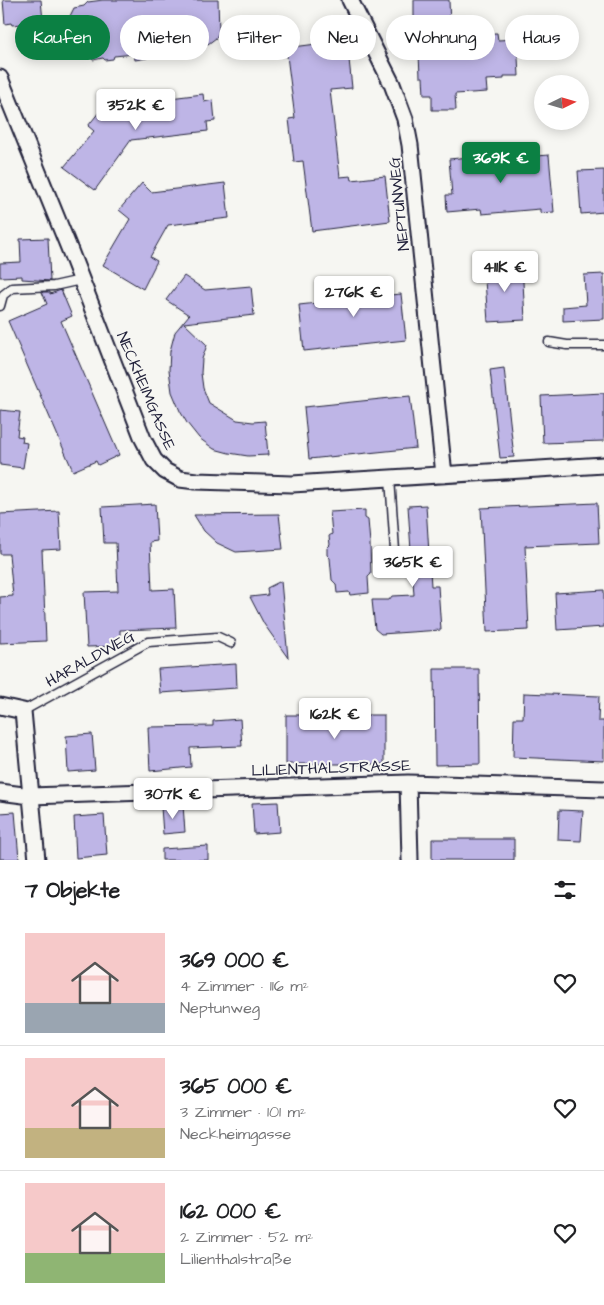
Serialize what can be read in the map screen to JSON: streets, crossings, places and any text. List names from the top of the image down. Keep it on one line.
{"streets":{"street":["NEPTUNWEG","NECKHEIMGASSE","LILIENTHALSTRASSE"],"lane":["HARALDWEG"]},"crossings":[["NEPTUNWEG","NECKHEIMGASSE"]],"north":"right","page":{"chip":["Kaufen","Mieten","Filter","Neu","Wohnung","Haus"],"price":["352K €","369K €","411K €","276K €","365K €","162K €","307K €"],"heading":"7 Objekte","list":[{"name":"369 000 €","note":"4 Zimmer · 116 m² · Neptunweg"},{"name":"365 000 €","note":"3 Zimmer · 101 m² · Neckheimgasse"},{"name":"162 000 €","note":"2 Zimmer · 52 m² · Lilienthalstraße"}]}}
